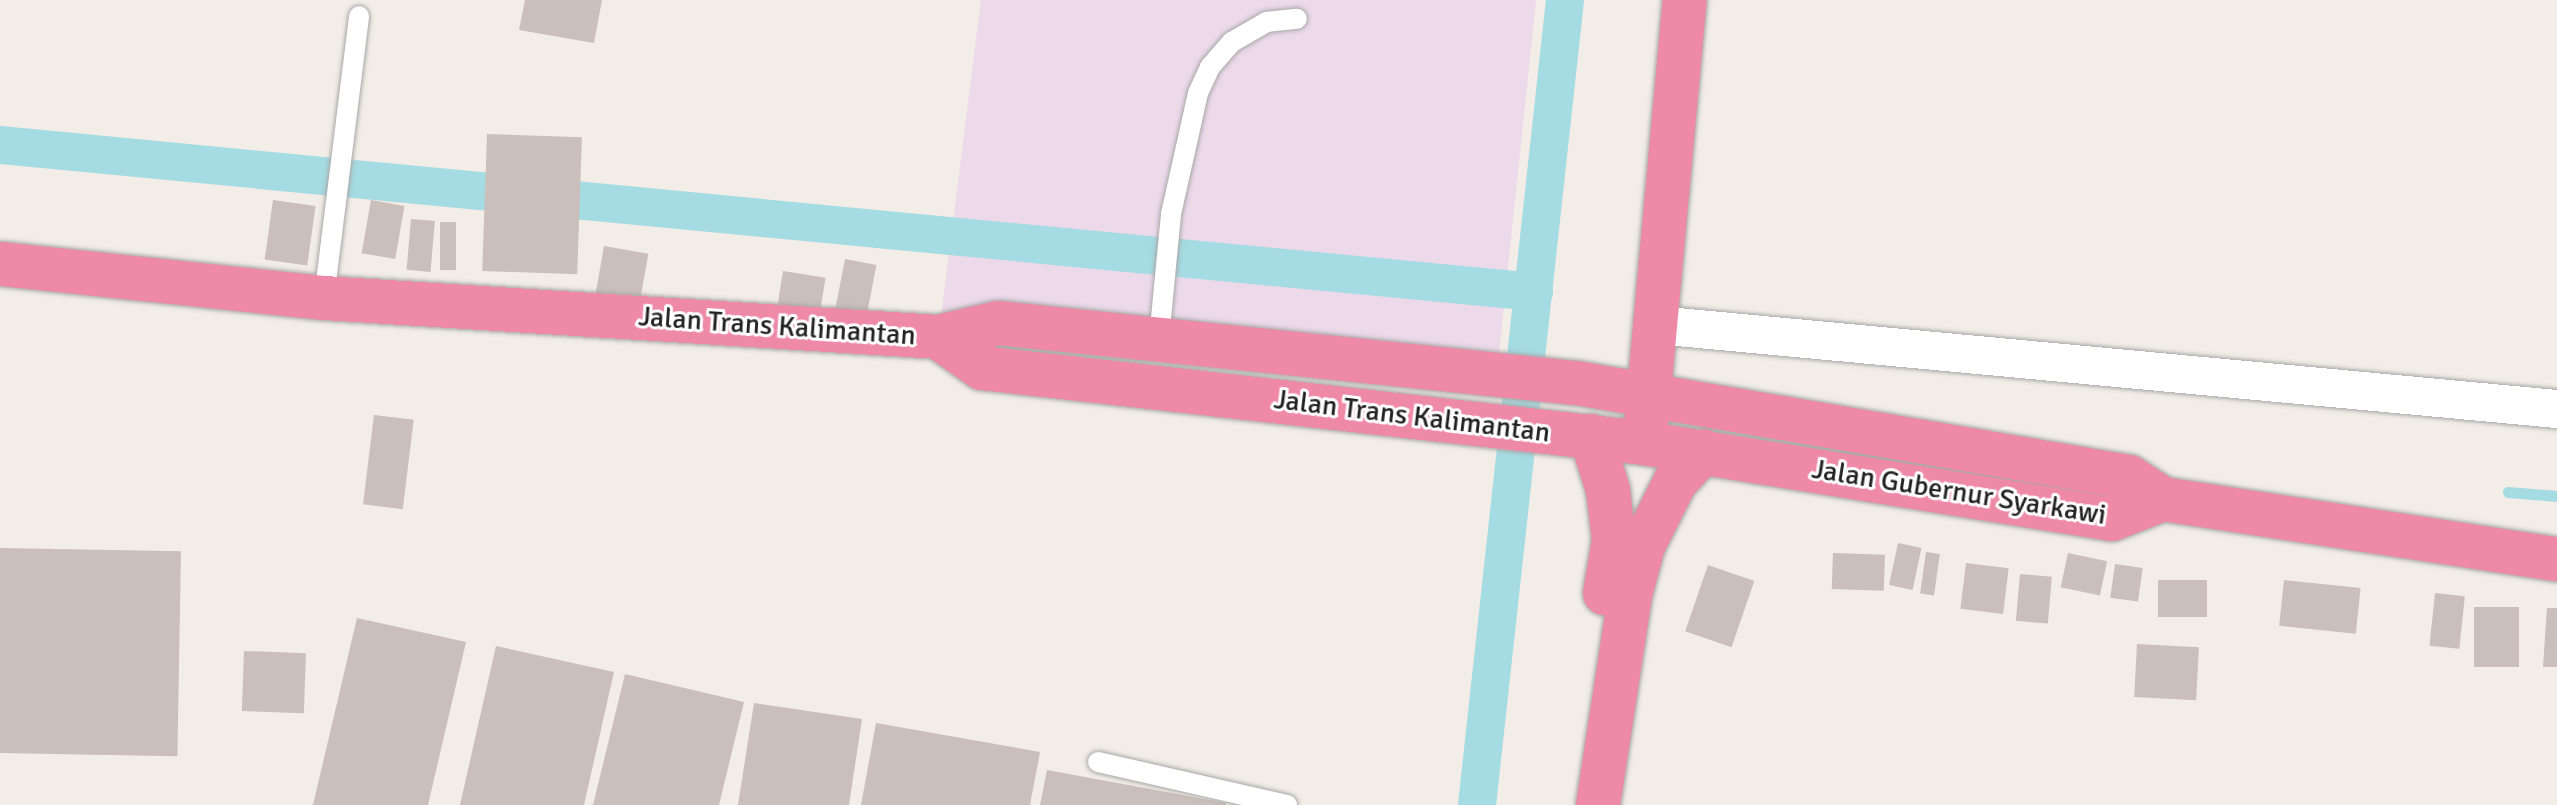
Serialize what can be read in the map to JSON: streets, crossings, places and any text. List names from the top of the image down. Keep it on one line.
{"streets":{"highway":["Jalan Trans Kalimantan","Jalan Gubernur Syarkawi"]},"crossings":[["Jalan Trans Kalimantan","Jalan Gubernur Syarkawi"]]}
